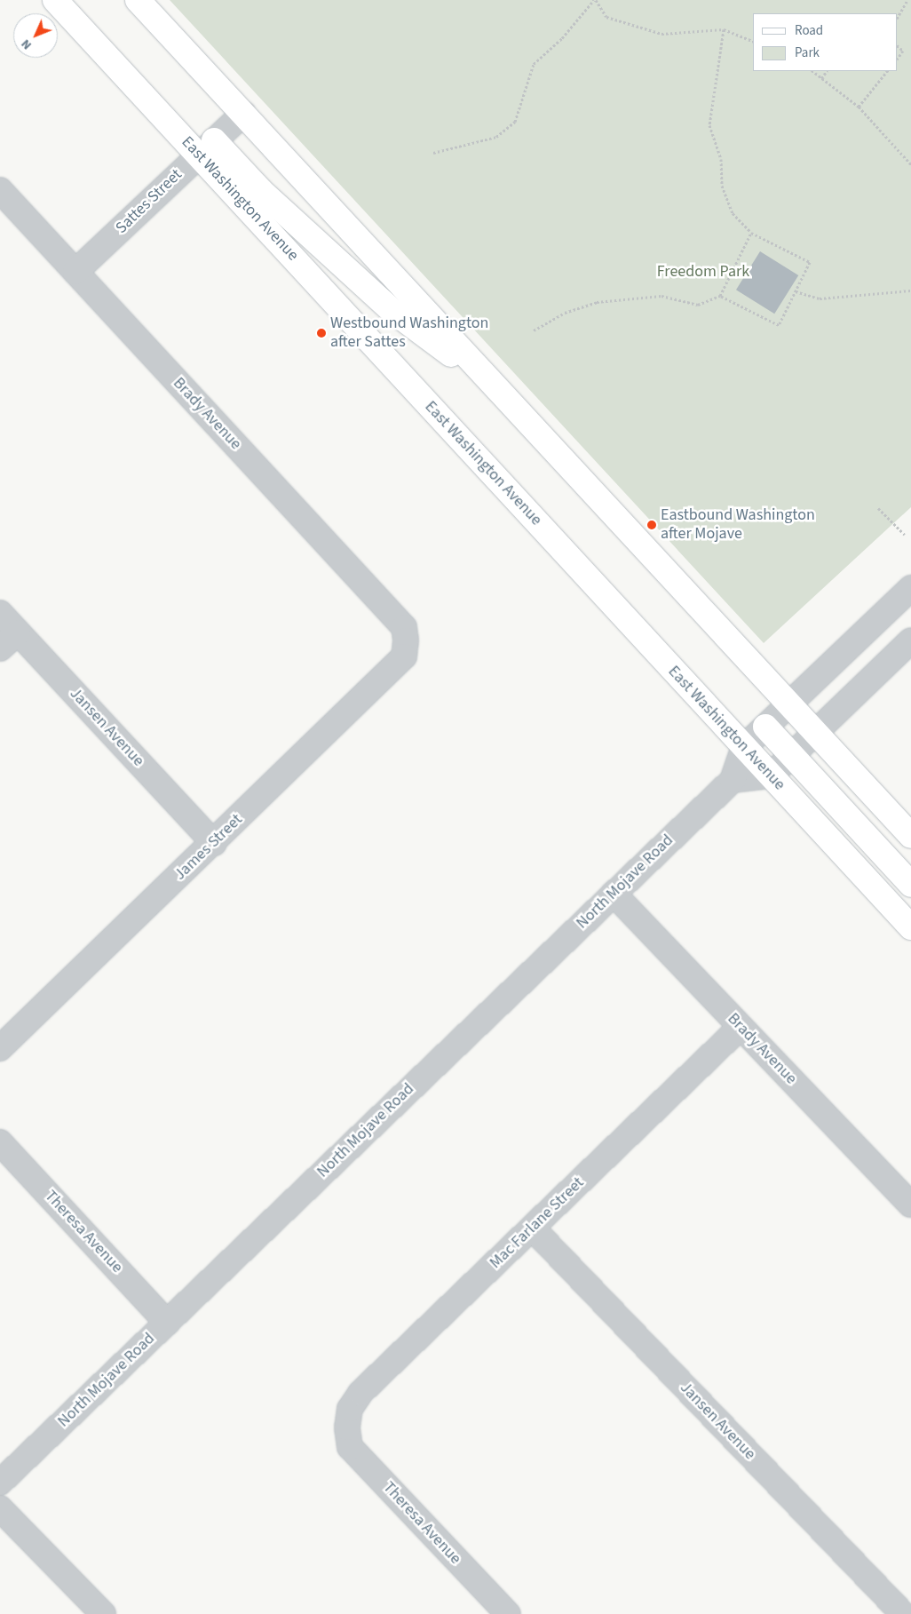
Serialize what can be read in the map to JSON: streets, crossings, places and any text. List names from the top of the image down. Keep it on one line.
{"streets":{"main road":["East Washington Avenue"],"street":["Sattes Street","Brady Avenue","Jansen Avenue","James Street","North Mojave Road","Mac Farlane Street","Theresa Avenue"]},"crossings":[["East Washington Avenue","Sattes Street"],["East Washington Avenue","North Mojave Road"],["Sattes Street","Brady Avenue"],["Brady Avenue","James Street"],["Brady Avenue","North Mojave Road"],["Brady Avenue","Mac Farlane Street"],["Jansen Avenue","James Street"],["Jansen Avenue","Mac Farlane Street"],["North Mojave Road","Theresa Avenue"],["Mac Farlane Street","Theresa Avenue"]],"parks":["Freedom Park"],"places":["Westbound Washington after Sattes","Eastbound Washington after Mojave"],"legend":["Road","Park"],"north":"bottom left"}
